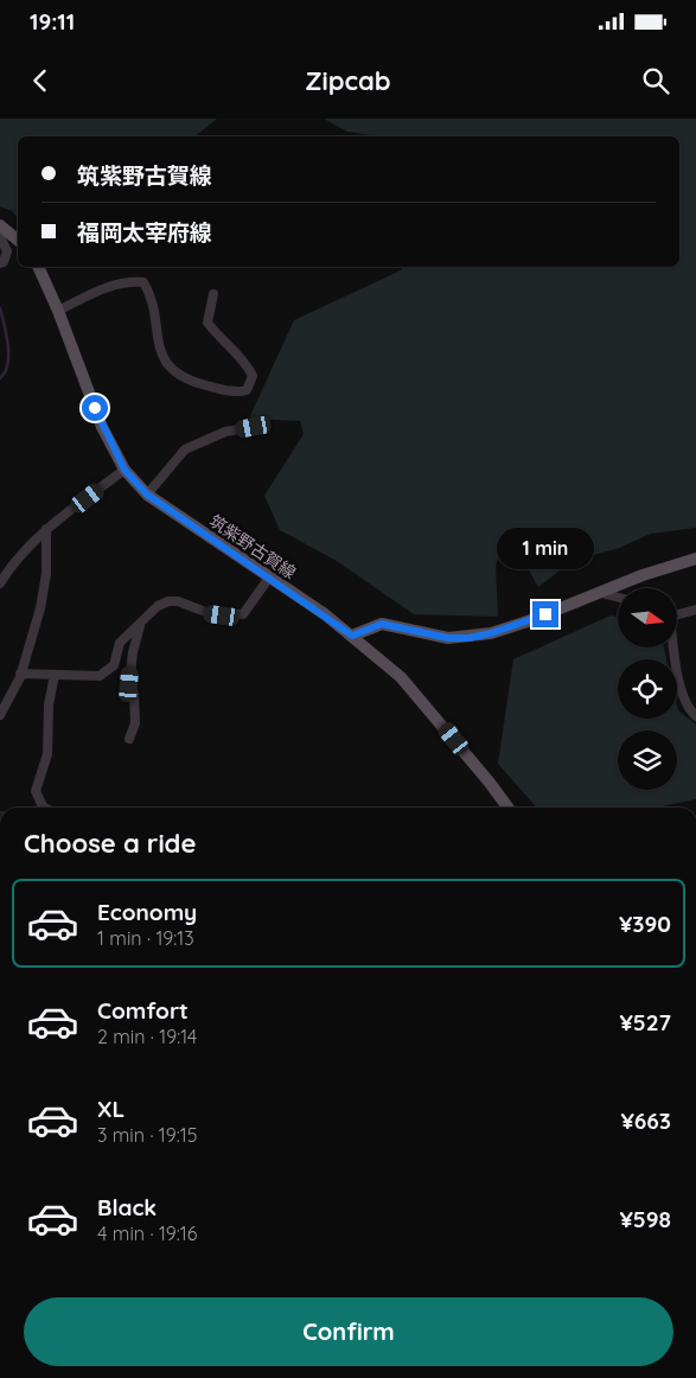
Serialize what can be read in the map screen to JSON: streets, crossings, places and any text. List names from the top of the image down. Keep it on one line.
{"streets":{"main road":["筑紫野古賀線"]},"north":"right","page":{"status":"19:11","header":"Zipcab","banner":["筑紫野古賀線","福岡太宰府線"],"bubble":"1 min","heading":"Choose a ride","list":[{"name":"Economy","note":"1 min · 19:13","value":"¥390"},{"name":"Comfort","note":"2 min · 19:14","value":"¥527"},{"name":"XL","note":"3 min · 19:15","value":"¥663"},{"name":"Black","note":"4 min · 19:16","value":"¥598"}],"buttons":"Confirm"}}
